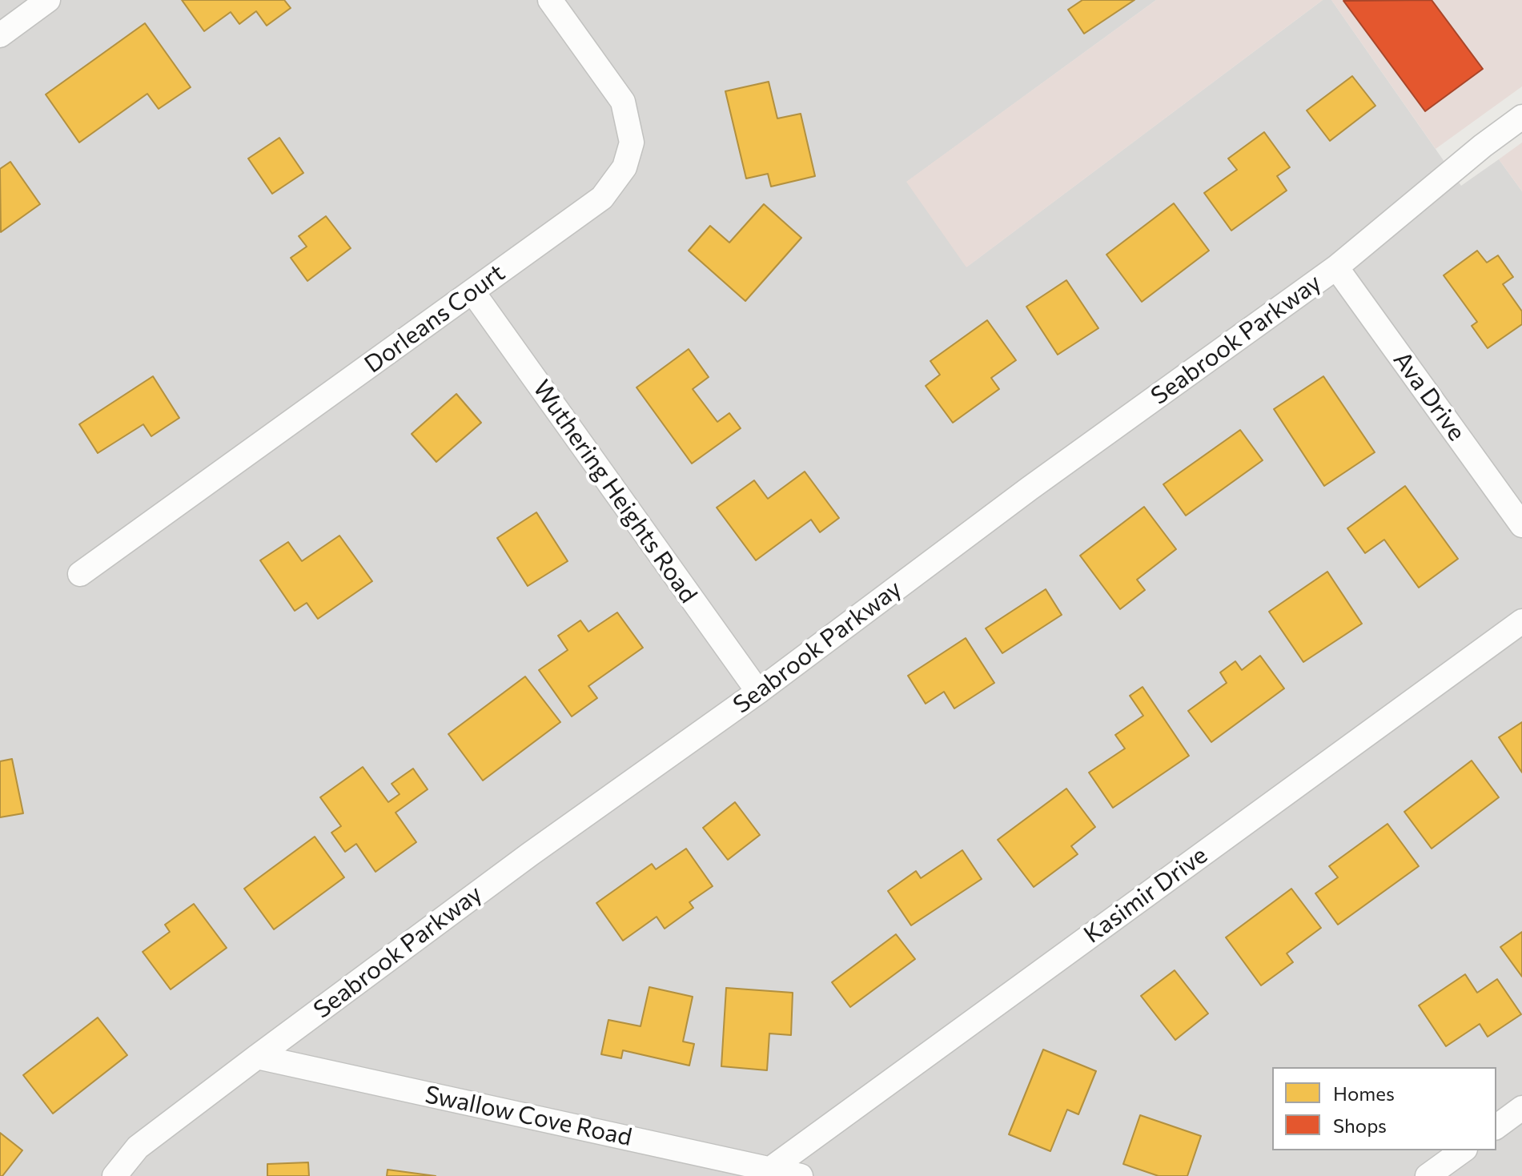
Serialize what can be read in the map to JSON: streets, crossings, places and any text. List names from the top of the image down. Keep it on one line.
{"streets":{"street":["Dorleans Court","Seabrook Parkway","Ava Drive","Wuthering Heights Road","Kasimir Drive","Swallow Cove Road"]},"crossings":[["Dorleans Court","Wuthering Heights Road"],["Seabrook Parkway","Ava Drive"],["Seabrook Parkway","Wuthering Heights Road"],["Seabrook Parkway","Swallow Cove Road"],["Kasimir Drive","Swallow Cove Road"]],"legend":["Homes","Shops"]}
